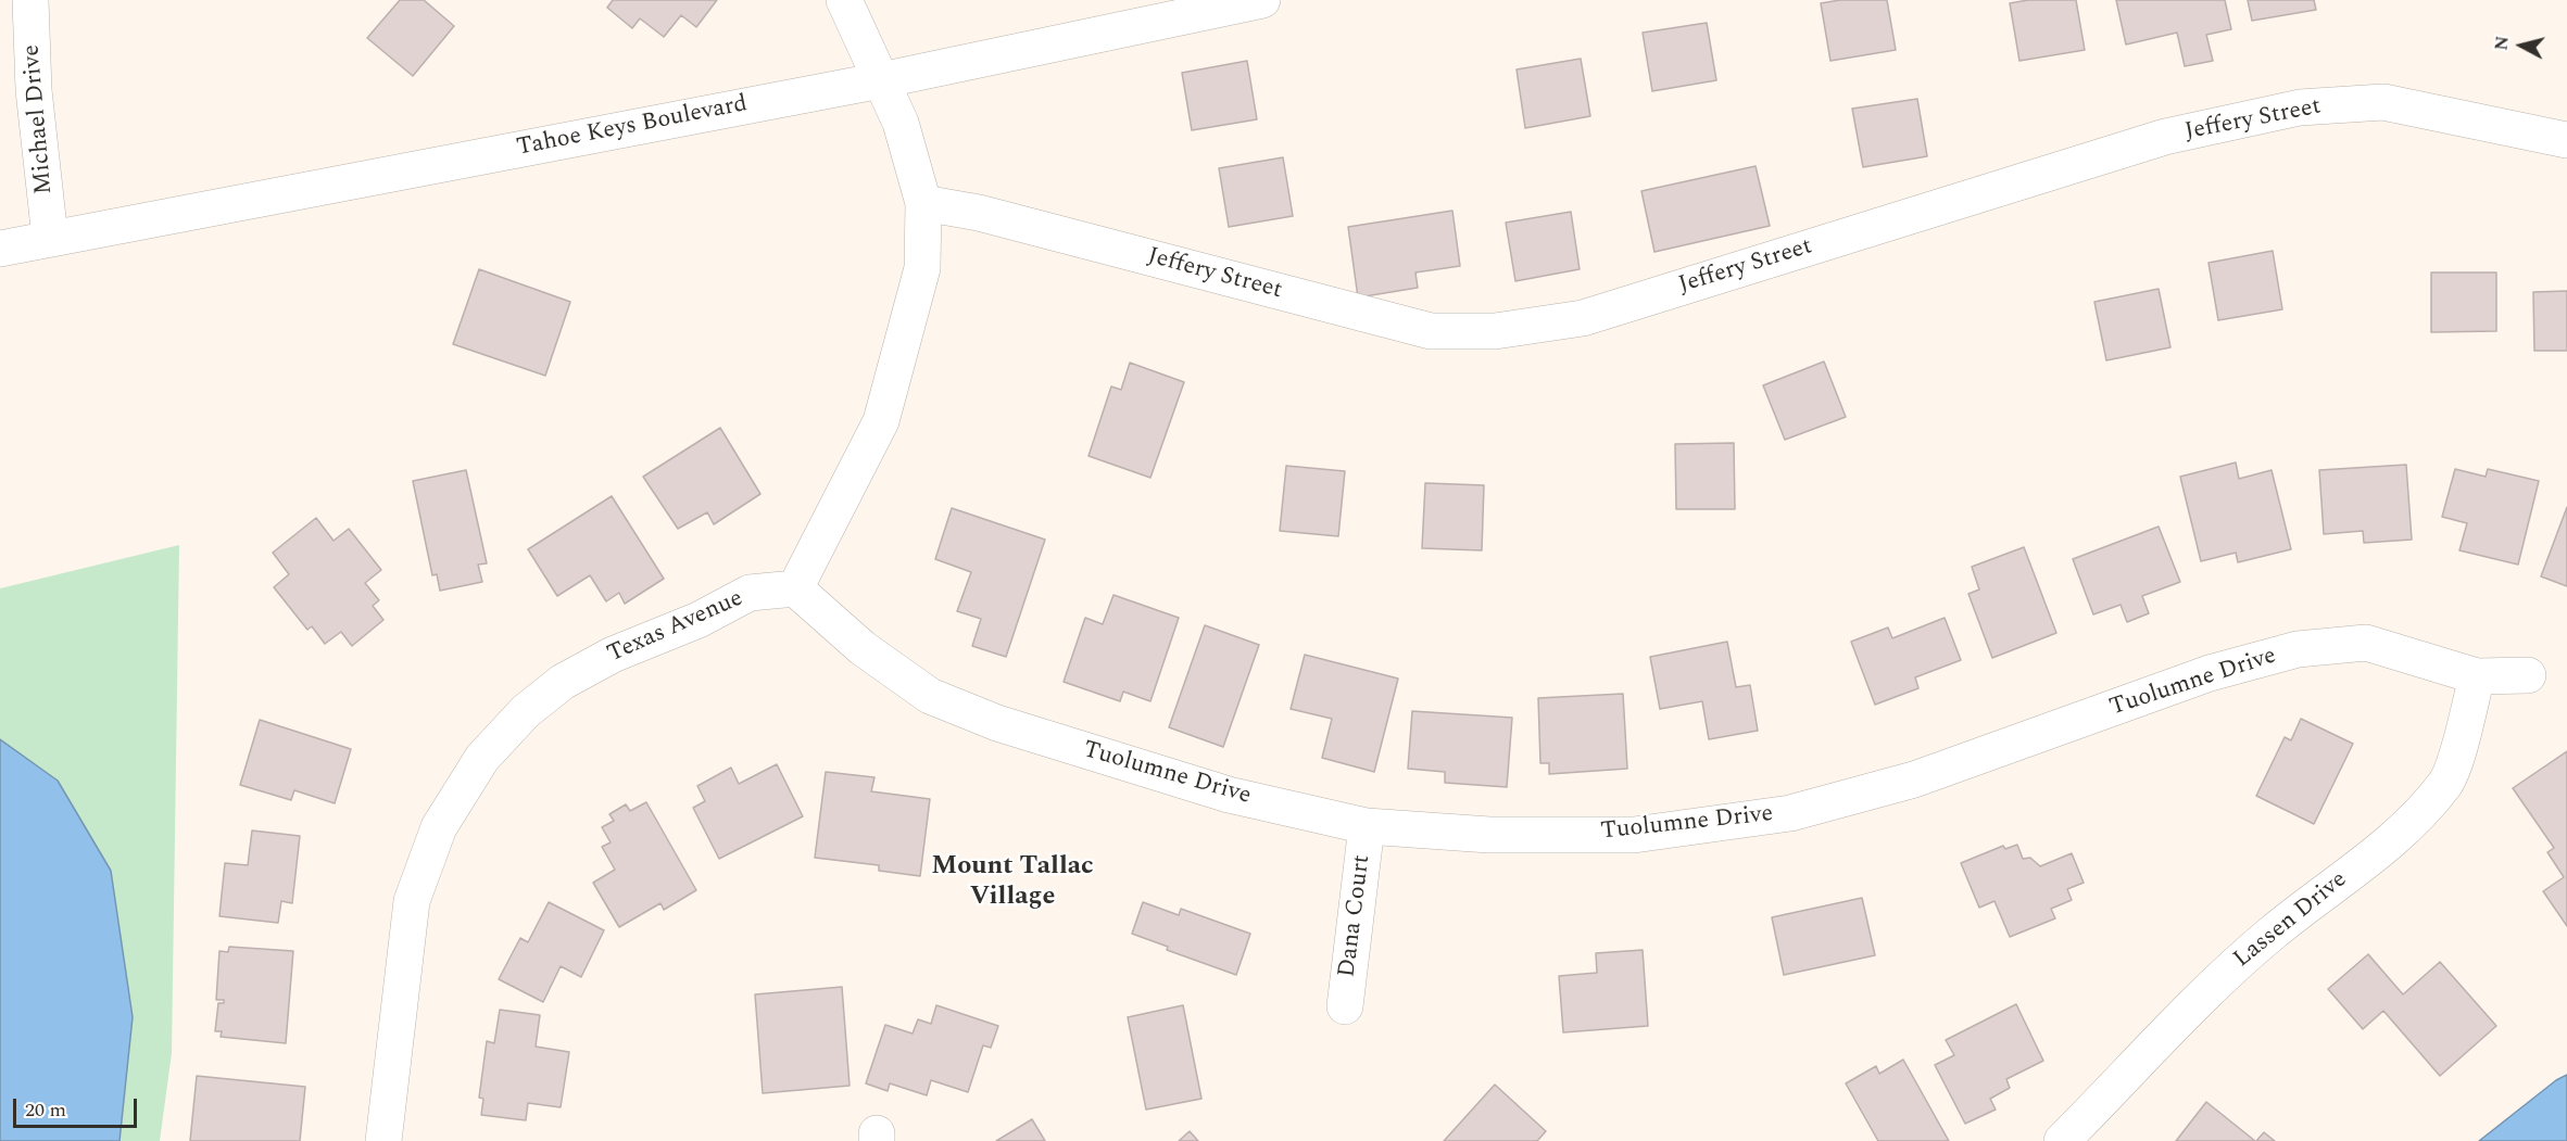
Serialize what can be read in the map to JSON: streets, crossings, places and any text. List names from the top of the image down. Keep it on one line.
{"streets":{"street":["Michael Drive","Jeffery Street","Tahoe Keys Boulevard","Texas Avenue","Tuolumne Drive","Dana Court","Lassen Drive"]},"crossings":[["Michael Drive","Tahoe Keys Boulevard"],["Texas Avenue","Tuolumne Drive"],["Tuolumne Drive","Dana Court"],["Tuolumne Drive","Lassen Drive"]],"districts":["Mount Tallac Village"],"scale_bar":"20 m","north":"left"}
